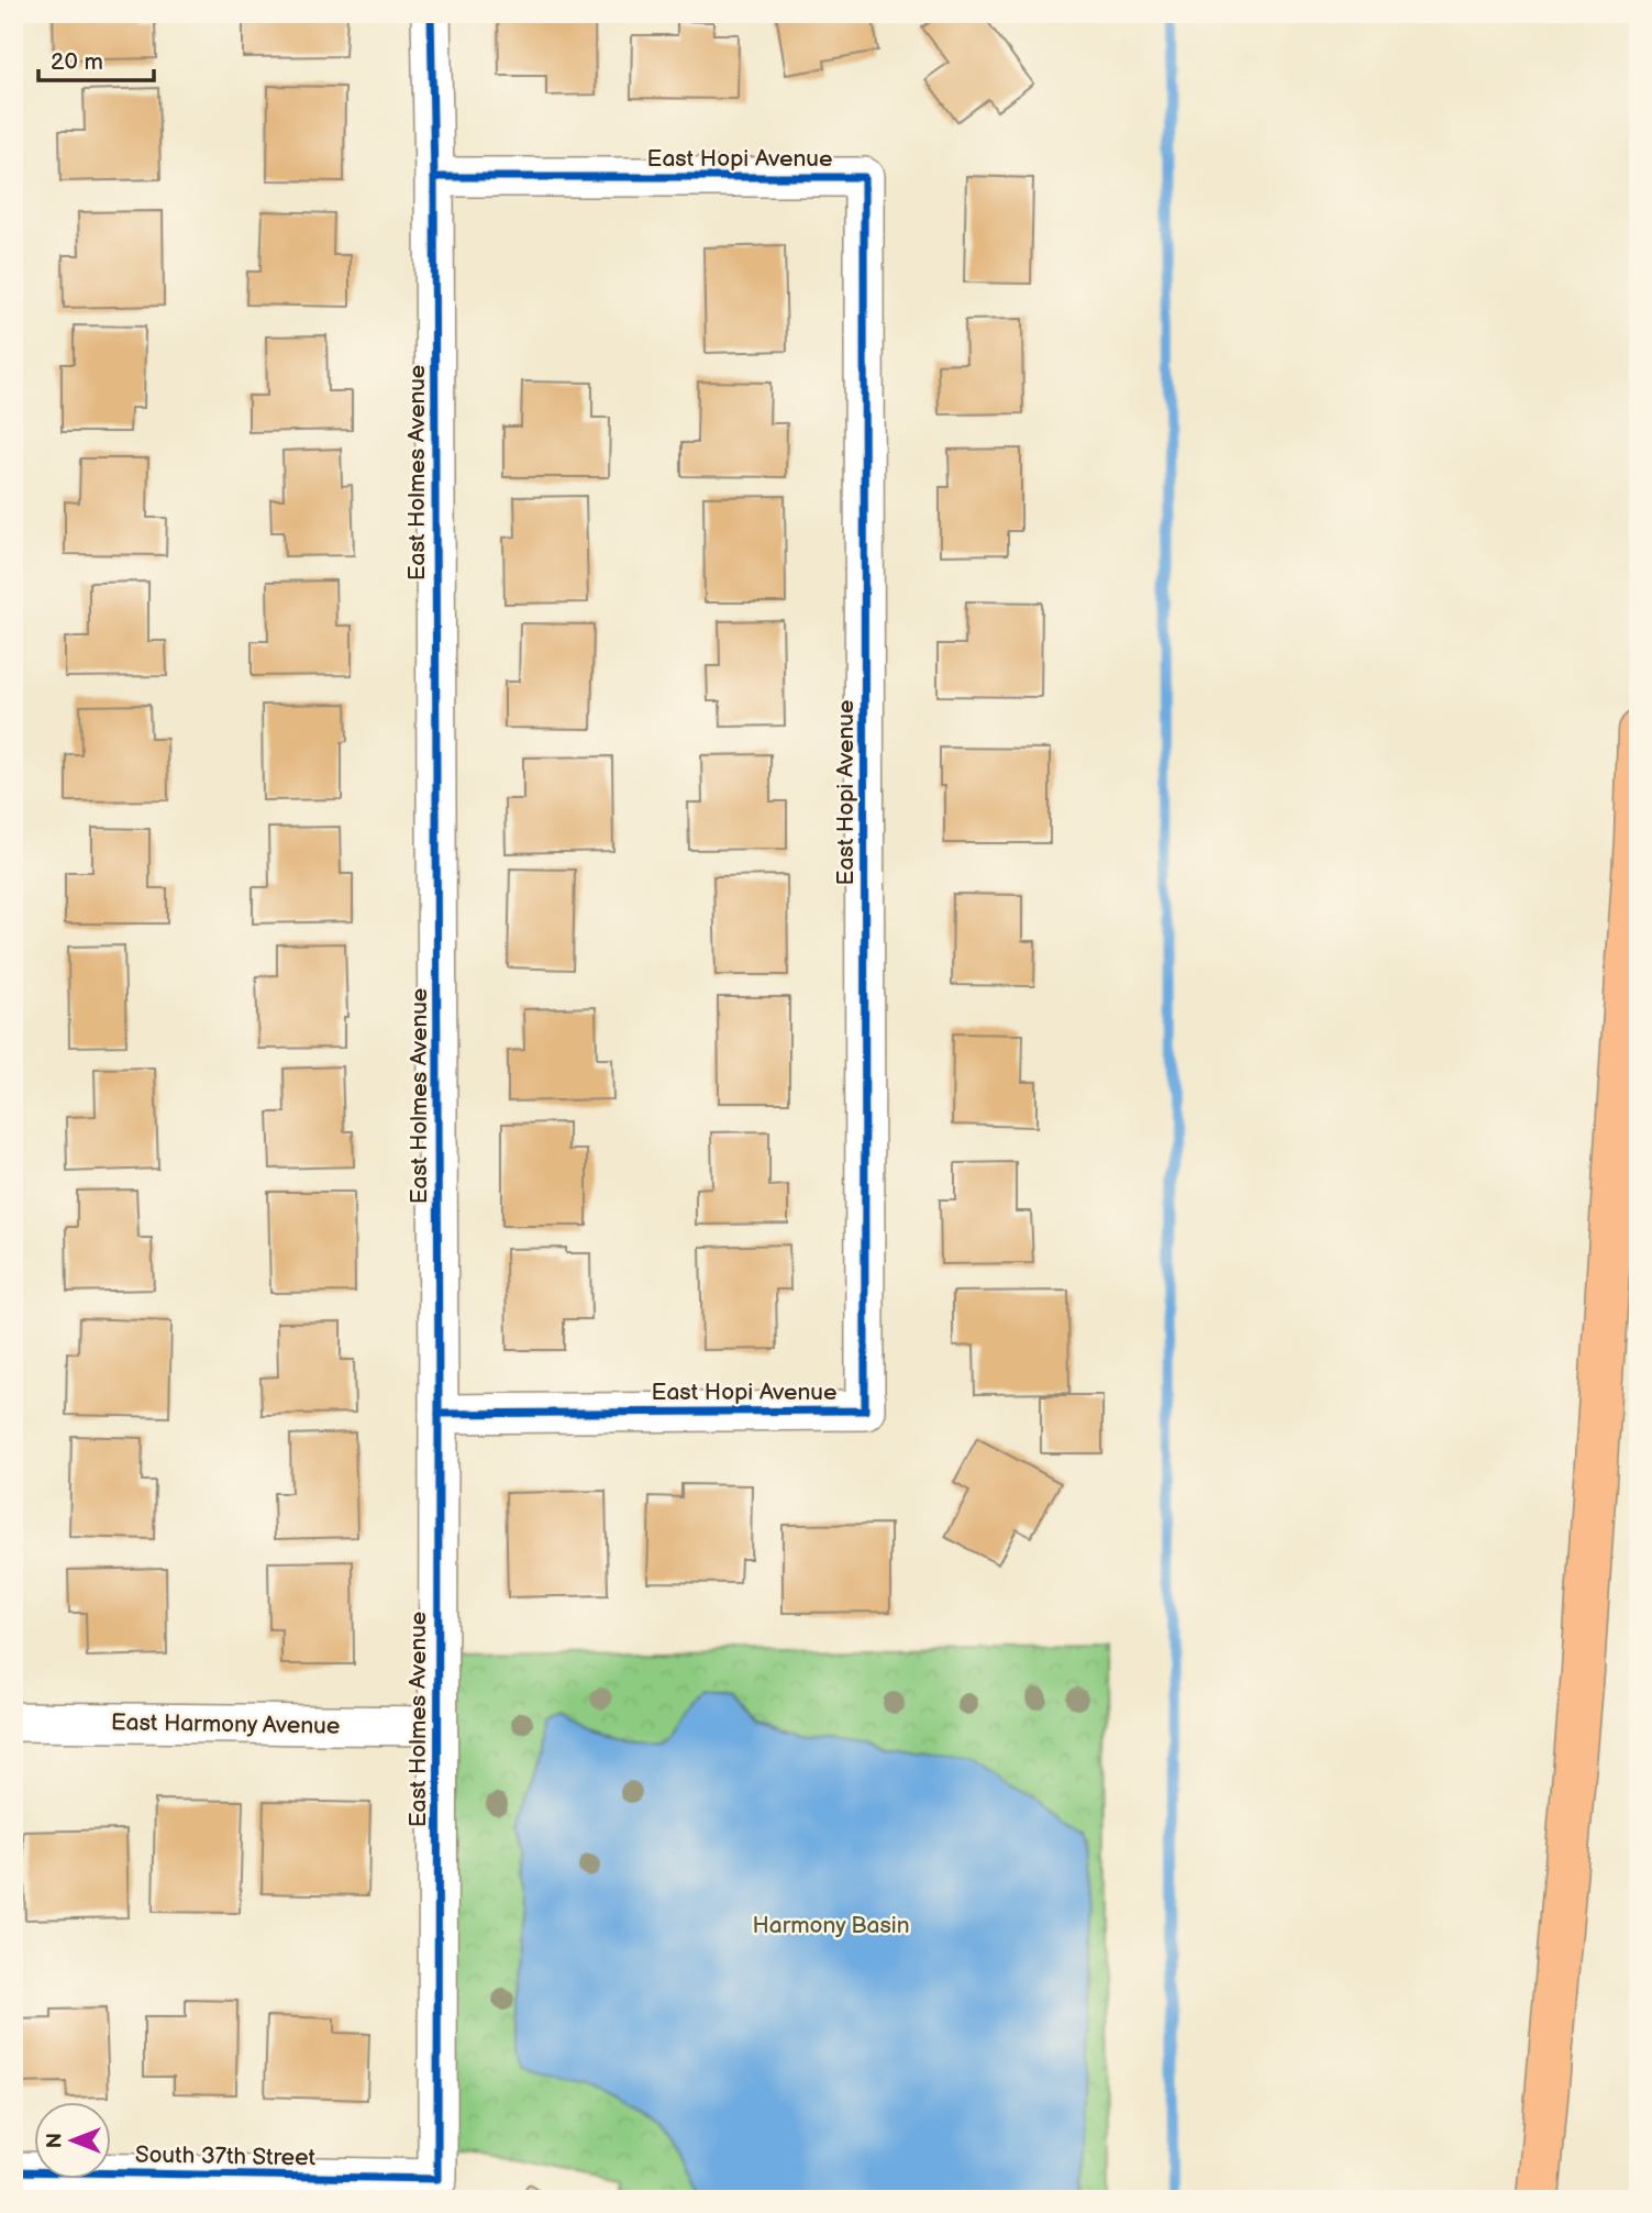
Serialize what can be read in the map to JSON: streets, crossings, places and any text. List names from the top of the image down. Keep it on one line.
{"streets":{"street":["East Hopi Avenue","East Holmes Avenue","East Harmony Avenue","South 37th Street"]},"crossings":[["East Hopi Avenue","East Holmes Avenue"],["East Holmes Avenue","East Harmony Avenue"],["East Holmes Avenue","South 37th Street"]],"parks":["Harmony Basin"],"scale_bar":"20 m","north":"left"}
